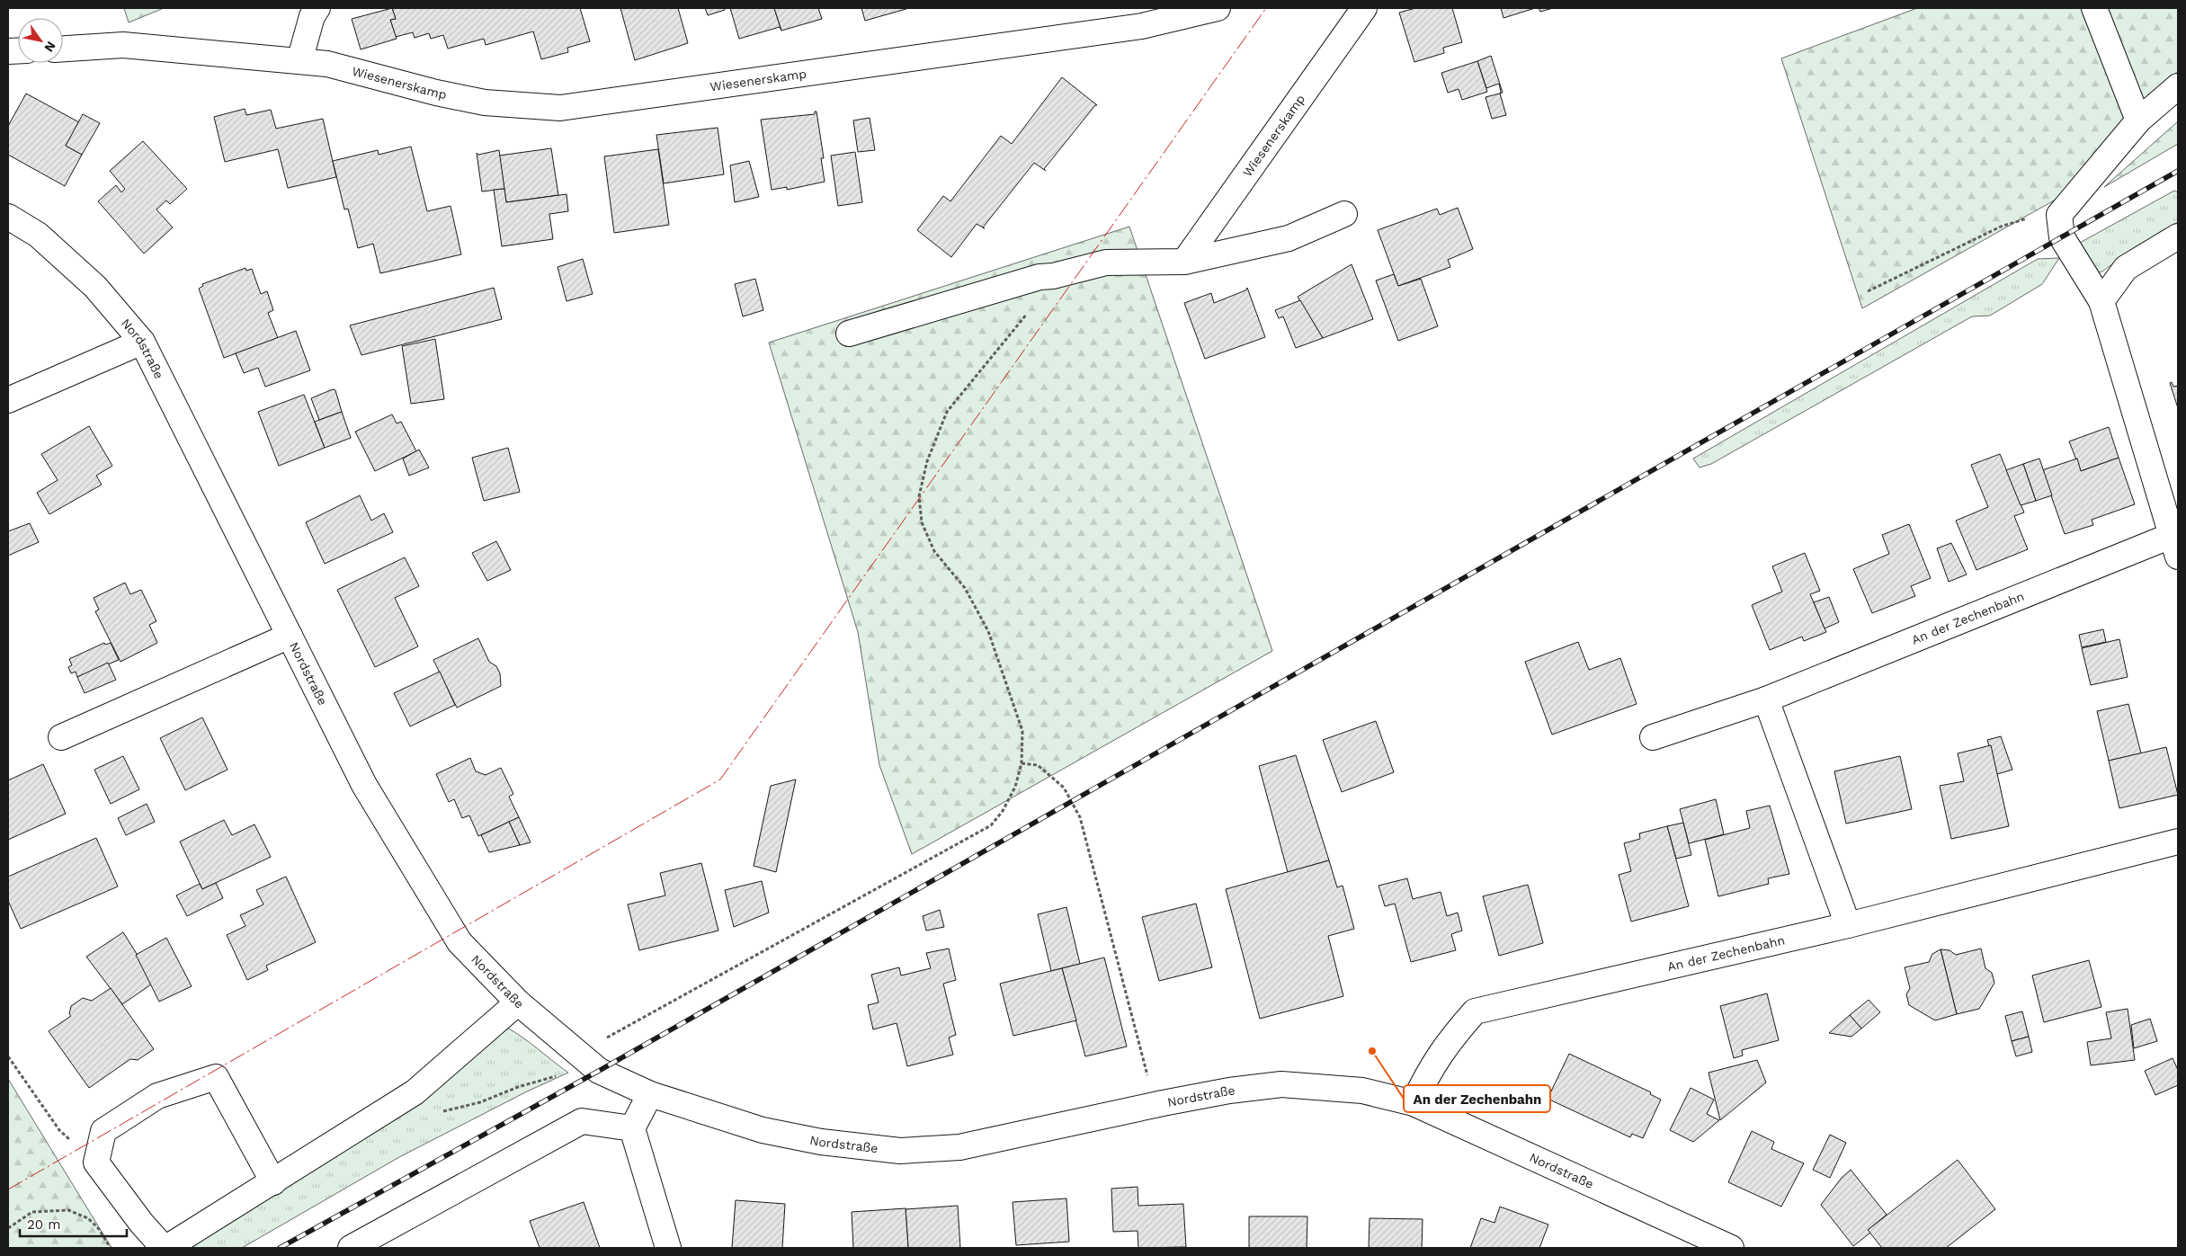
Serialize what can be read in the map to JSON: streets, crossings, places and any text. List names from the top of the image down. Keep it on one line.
{"streets":{"street":["Wiesenerskamp","Nordstraße","An der Zechenbahn"]},"crossings":[["Nordstraße","An der Zechenbahn"]],"places":["An der Zechenbahn"],"scale_bar":"20 m","north":"bottom right"}
